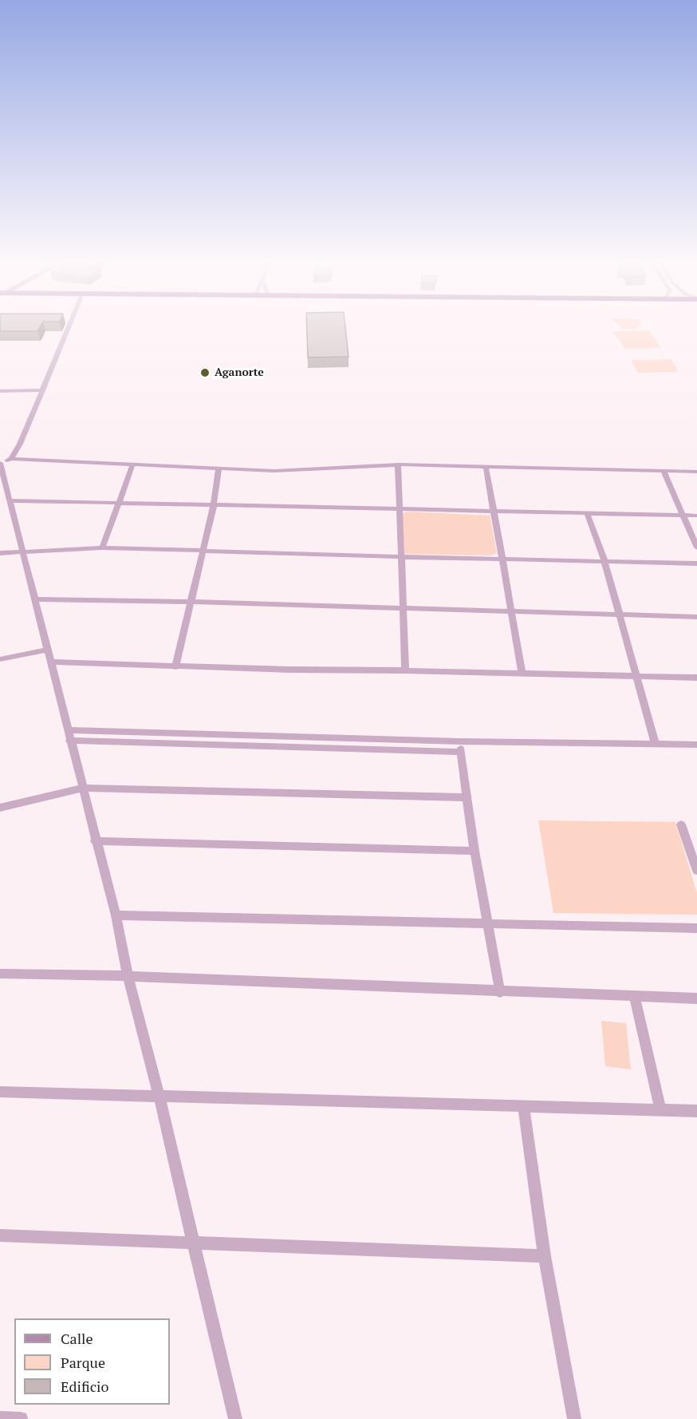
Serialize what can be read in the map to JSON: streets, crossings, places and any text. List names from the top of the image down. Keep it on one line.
{"places":["Aganorte"],"legend":["Calle","Parque","Edificio"]}
